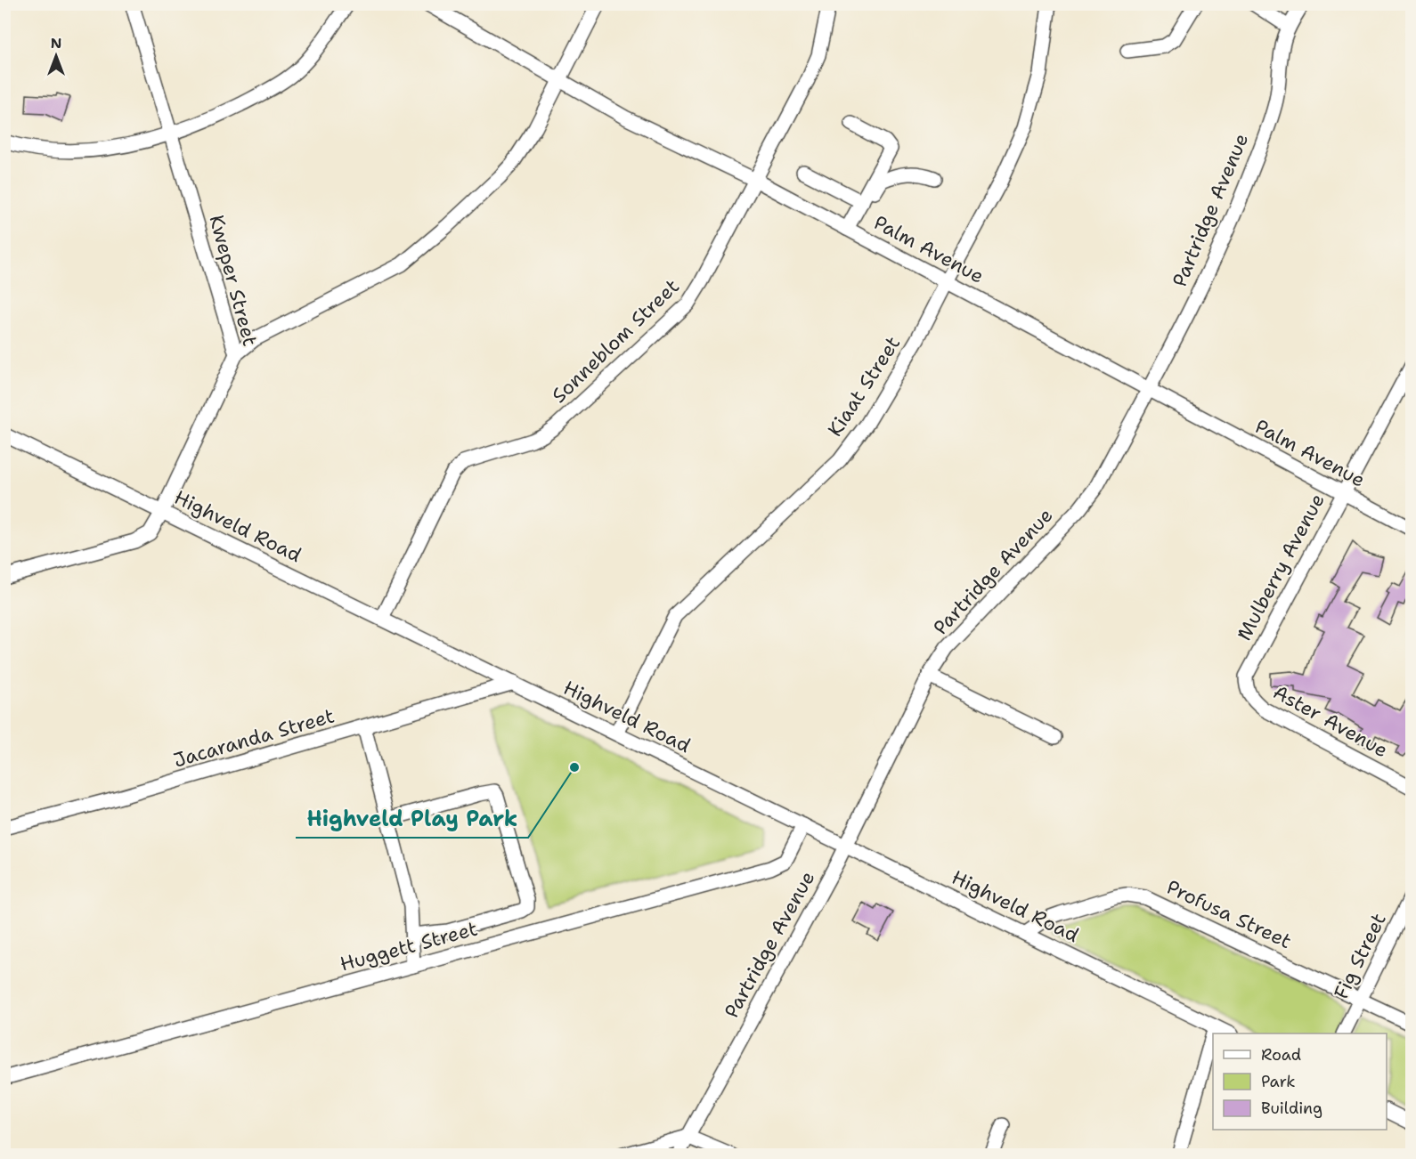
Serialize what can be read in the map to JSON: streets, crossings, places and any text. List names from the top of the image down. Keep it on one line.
{"streets":{"street":["Partridge Avenue","Palm Avenue","Kweper Street","Sonneblom Street","Kiaat Street","Highveld Road","Mulberry Avenue","Aster Avenue","Jacaranda Street","Profusa Street","Huggett Street","Fig Street"]},"crossings":[["Partridge Avenue","Palm Avenue"],["Partridge Avenue","Highveld Road"],["Palm Avenue","Sonneblom Street"],["Palm Avenue","Kiaat Street"],["Palm Avenue","Mulberry Avenue"],["Kweper Street","Highveld Road"],["Sonneblom Street","Highveld Road"],["Kiaat Street","Highveld Road"],["Highveld Road","Jacaranda Street"],["Highveld Road","Profusa Street"],["Highveld Road","Huggett Street"],["Mulberry Avenue","Aster Avenue"],["Profusa Street","Fig Street"]],"places":["Highveld Play Park"],"legend":["Road","Park","Building"],"north":"top"}
